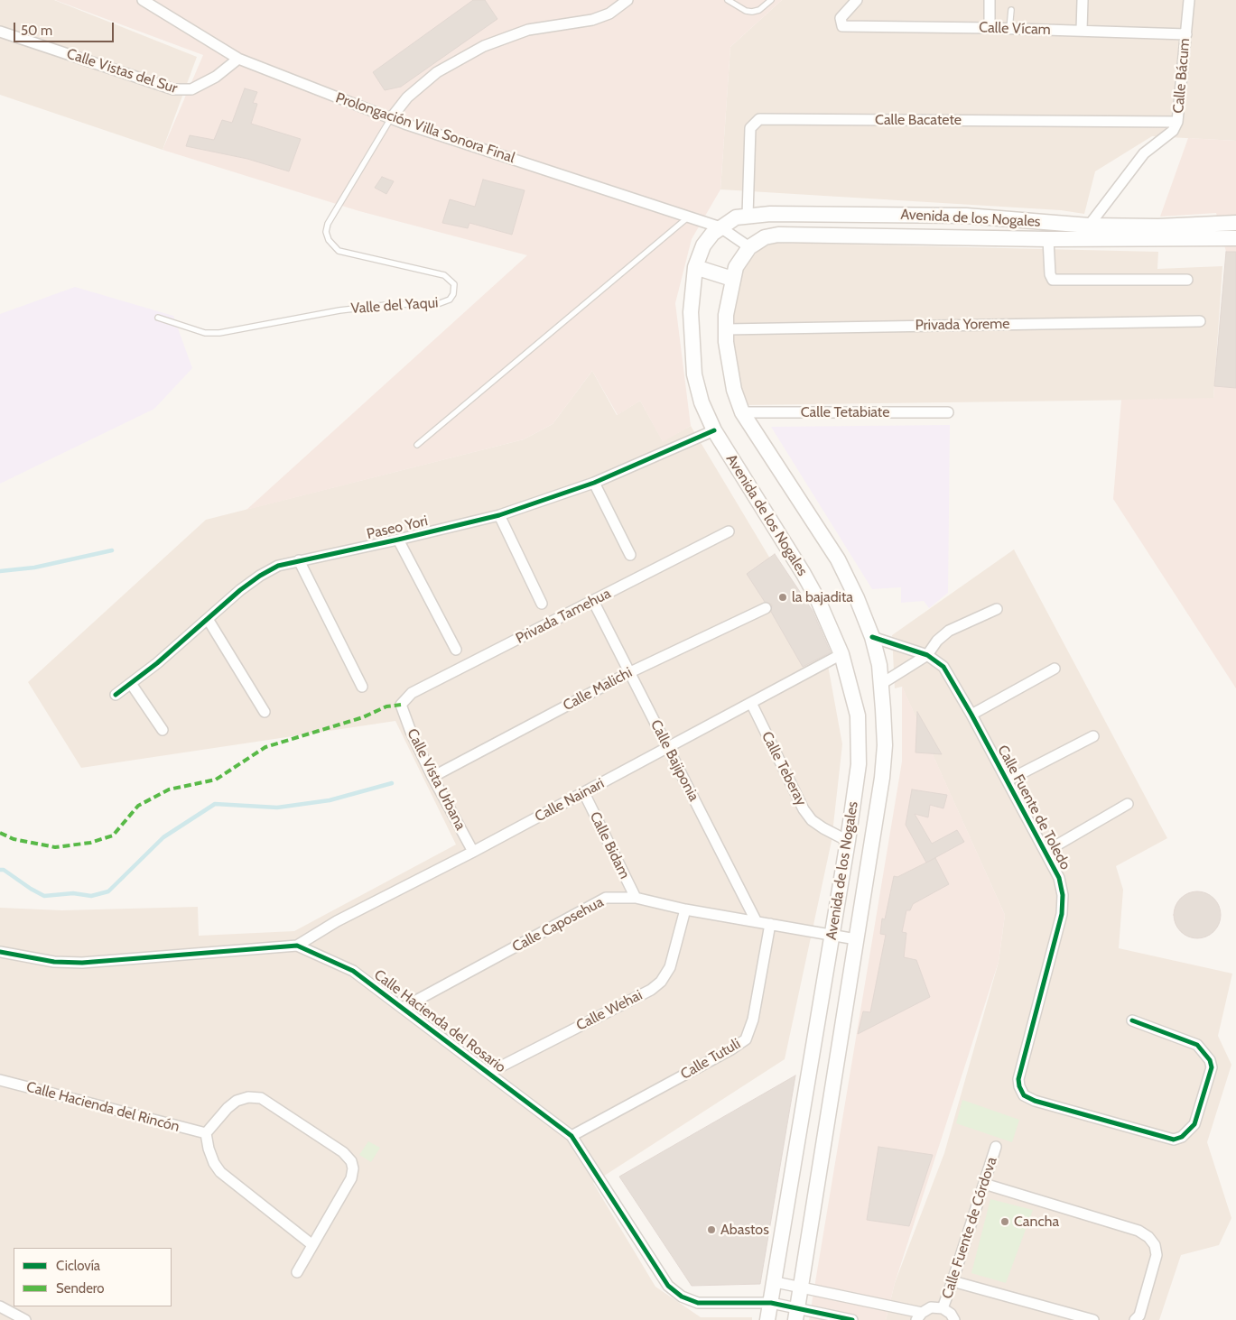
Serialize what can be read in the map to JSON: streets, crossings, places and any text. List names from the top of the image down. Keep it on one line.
{"streets":{"main road":["Avenida de los Nogales"],"street":["Calle Vícam","Calle Vistas del Sur","Calle Bácum","Calle Bacatete","Prolongación Villa Sonora Final","Privada Yoreme","Calle Tetabiate","Paseo Yori","Privada Tamehua","Calle Malichi","Calle Bajiponia","Calle Teberay","Calle Vista Urbana","Calle Nainari","Calle Fuente de Toledo","Calle Bidam","Calle Caposehua","Calle Wehai","Calle Hacienda del Rosario","Calle Tutuli","Calle Hacienda del Rincón","Calle Fuente de Córdova"],"lane":["Valle del Yaqui"]},"crossings":[["Calle Vícam","Calle Bácum"],["Calle Vistas del Sur","Prolongación Villa Sonora Final"],["Calle Bácum","Calle Bacatete"],["Calle Bácum","Avenida de los Nogales"],["Calle Bacatete","Avenida de los Nogales"],["Prolongación Villa Sonora Final","Avenida de los Nogales"],["Prolongación Villa Sonora Final","Valle del Yaqui"],["Avenida de los Nogales","Privada Yoreme"],["Avenida de los Nogales","Calle Tetabiate"],["Avenida de los Nogales","Paseo Yori"],["Avenida de los Nogales","Calle Teberay"],["Avenida de los Nogales","Calle Nainari"],["Avenida de los Nogales","Calle Fuente de Toledo"],["Avenida de los Nogales","Calle Caposehua"],["Avenida de los Nogales","Calle Hacienda del Rosario"],["Privada Tamehua","Calle Bajiponia"],["Privada Tamehua","Calle Vista Urbana"],["Calle Malichi","Calle Bajiponia"],["Calle Malichi","Calle Vista Urbana"],["Calle Bajiponia","Calle Nainari"],["Calle Bajiponia","Calle Caposehua"],["Calle Teberay","Calle Nainari"],["Calle Vista Urbana","Calle Nainari"],["Calle Nainari","Calle Bidam"],["Calle Nainari","Calle Hacienda del Rosario"],["Calle Bidam","Calle Caposehua"],["Calle Caposehua","Calle Wehai"],["Calle Caposehua","Calle Hacienda del Rosario"],["Calle Caposehua","Calle Tutuli"],["Calle Wehai","Calle Hacienda del Rosario"],["Calle Hacienda del Rosario","Calle Tutuli"]],"places":["la bajadita","Cancha","Abastos"],"legend":["Ciclovía","Sendero"],"scale_bar":"50 m"}
